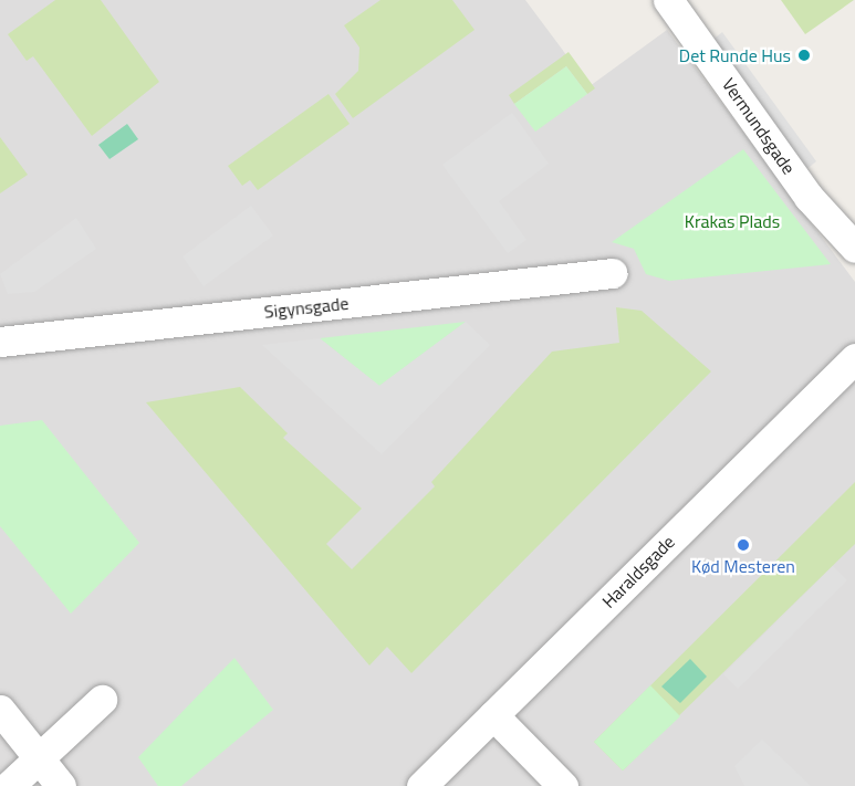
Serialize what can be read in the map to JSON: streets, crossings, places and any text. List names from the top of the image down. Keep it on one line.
{"streets":{"street":["Vermundsgade","Sigynsgade","Haraldsgade"]},"parks":["Krakas Plads"],"places":["Det Runde Hus","Kød Mesteren"]}
